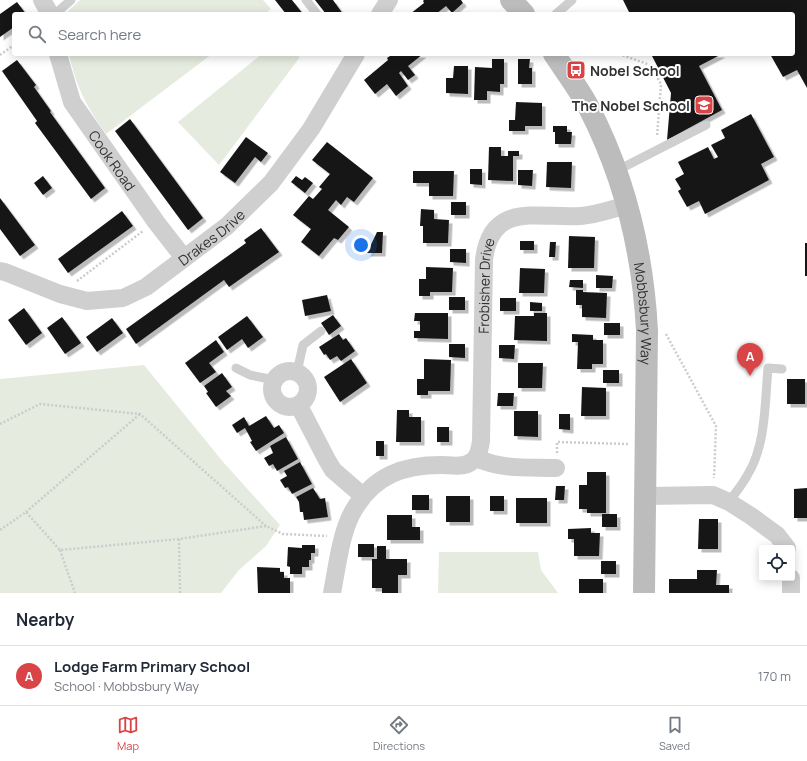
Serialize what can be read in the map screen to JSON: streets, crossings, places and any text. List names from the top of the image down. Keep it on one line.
{"streets":{"street":["Cook Road","Drakes Drive","Frobisher Drive","Mobbsbury Way"]},"crossings":[["Cook Road","Drakes Drive"],["Frobisher Drive","Mobbsbury Way"]],"places":{"bus stop":["Nobel School"],"school or university":["The Nobel School"]},"page":{"search":"Search here","pins":"A","heading":"Nearby","list":[{"mark":"A","name":"Lodge Farm Primary School","note":"School · Mobbsbury Way","value":"170 m"}],"nav":["Map","Directions","Saved"]}}
